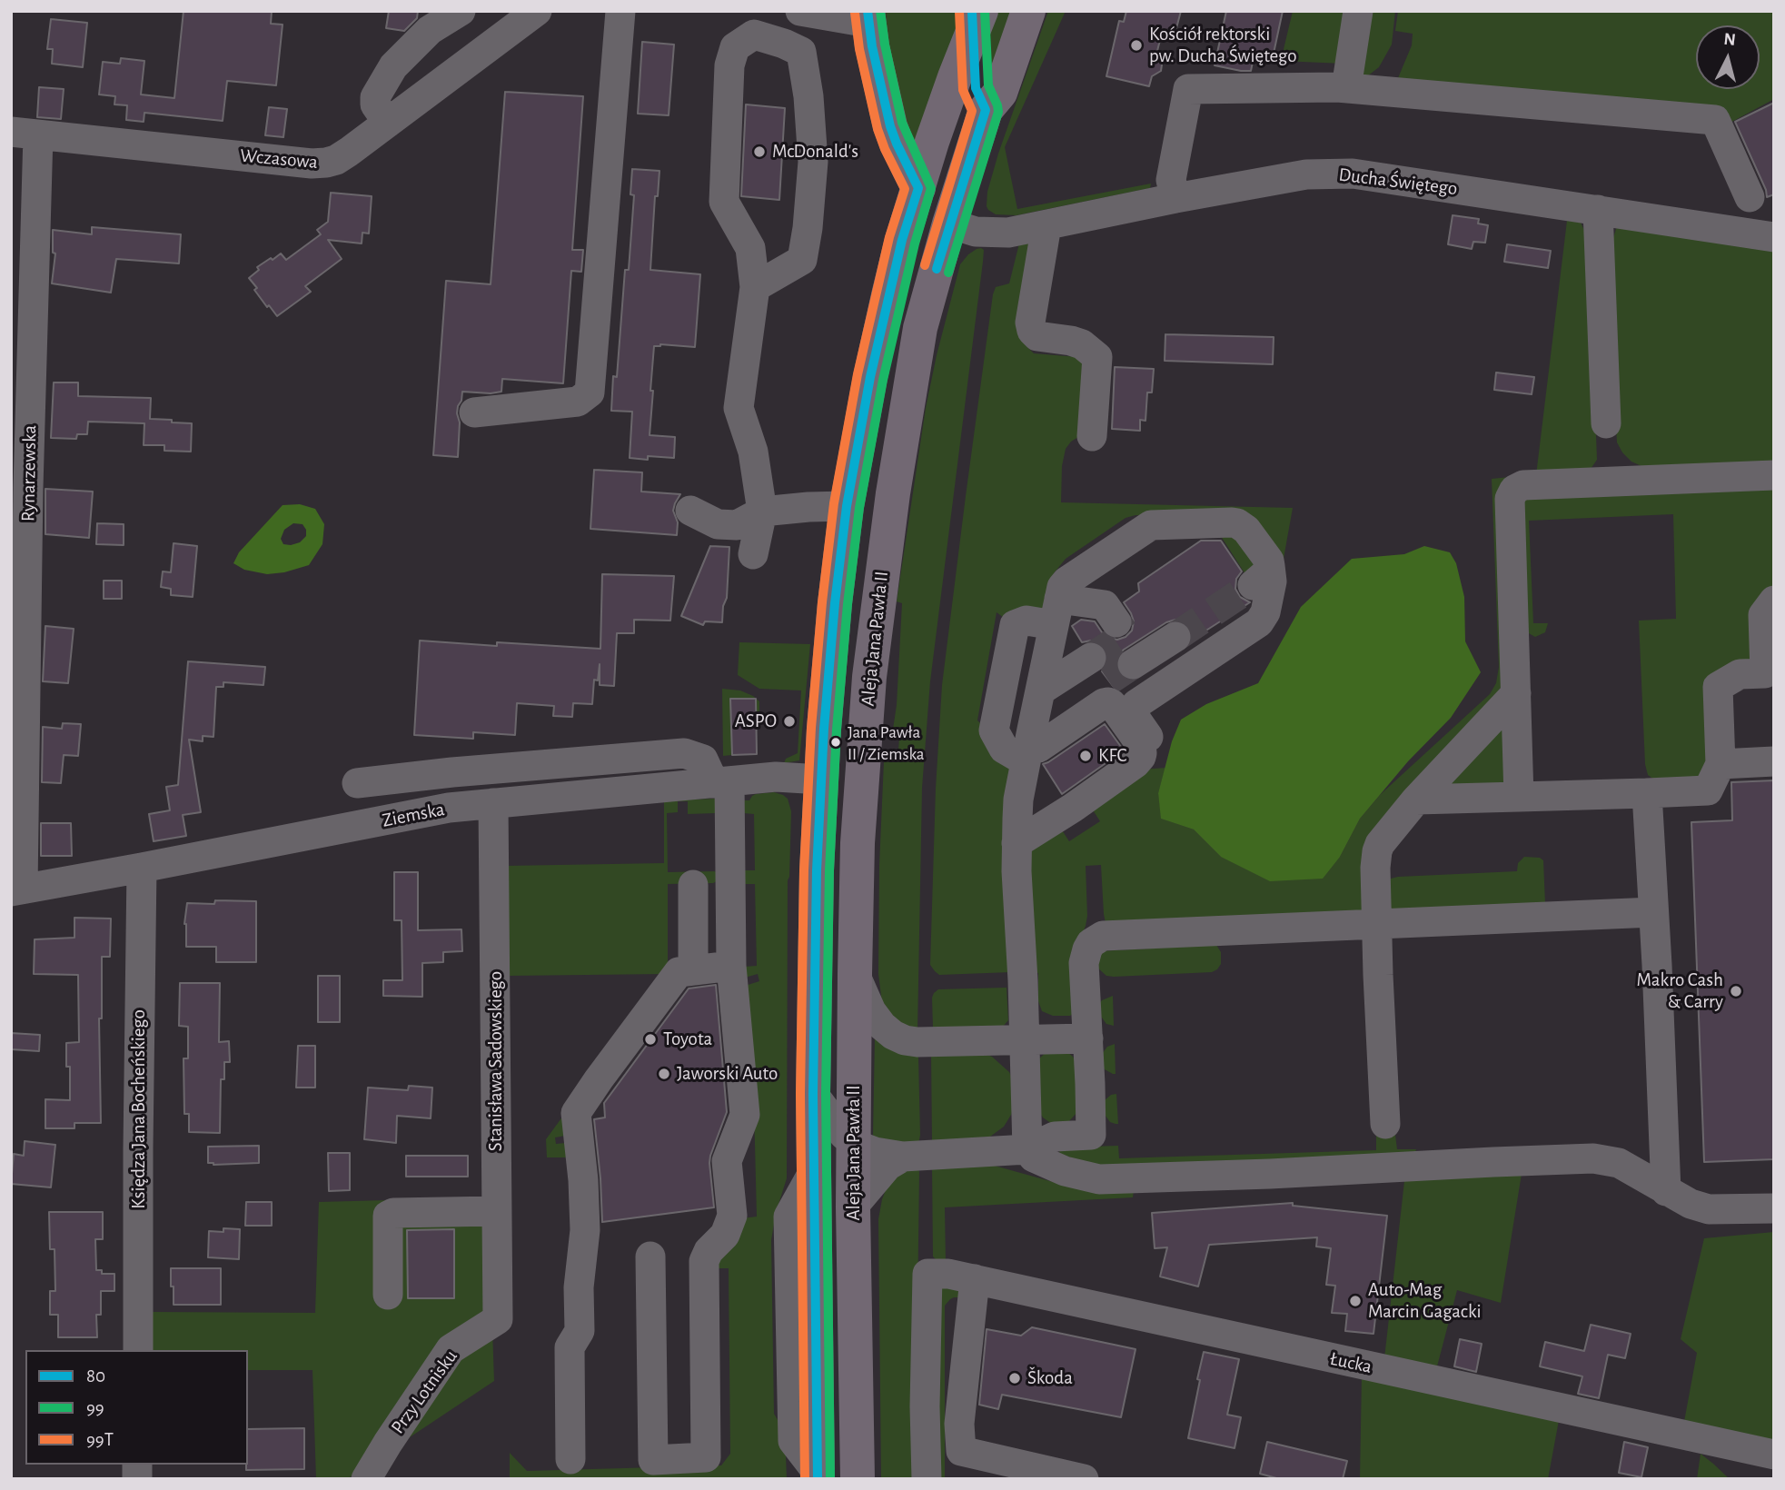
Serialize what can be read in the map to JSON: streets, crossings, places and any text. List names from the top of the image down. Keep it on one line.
{"streets":{"main road":["Aleja Jana Pawła II"],"street":["Wczasowa","Ducha Świętego","Rynarzewska","Ziemska","Stanisława Sadowskiego","Księdza Jana Bocheńskiego","Łucka","Przy Lotnisku"]},"crossings":[["Wczasowa","Rynarzewska"],["Ducha Świętego","Aleja Jana Pawła II"],["Rynarzewska","Ziemska"],["Aleja Jana Pawła II","Ziemska"],["Ziemska","Stanisława Sadowskiego"],["Ziemska","Księdza Jana Bocheńskiego"],["Stanisława Sadowskiego","Przy Lotnisku"]],"places":["Kościół rektorski pw. Ducha Świętego","McDonald's","ASPO","Jana Pawła II / Ziemska","KFC","Makro Cash & Carry","Toyota","Jaworski Auto","Auto-Mag Marcin Gagacki","Škoda"],"lines":["transit line 80","transit line 99","transit line 99T"],"legend":["80","99","99T"],"north":"top"}
